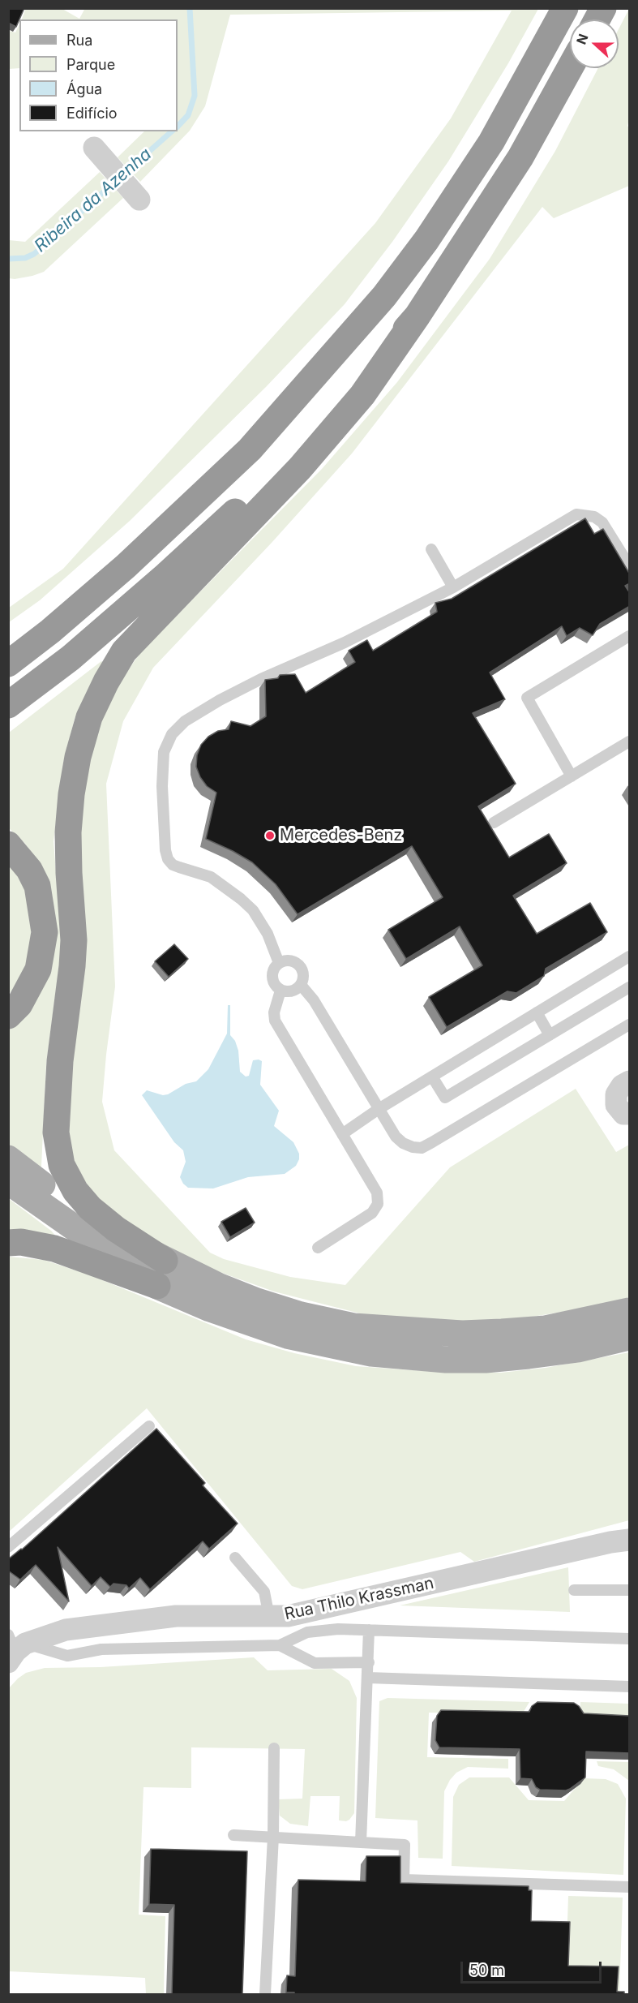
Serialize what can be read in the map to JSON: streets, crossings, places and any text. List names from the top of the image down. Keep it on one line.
{"streets":{"street":["Rua Thilo Krassman"]},"water":["Ribeira da Azenha"],"places":["Mercedes-Benz"],"legend":["Rua","Parque","Água","Edifício"],"scale_bar":"50 m","north":"left"}
